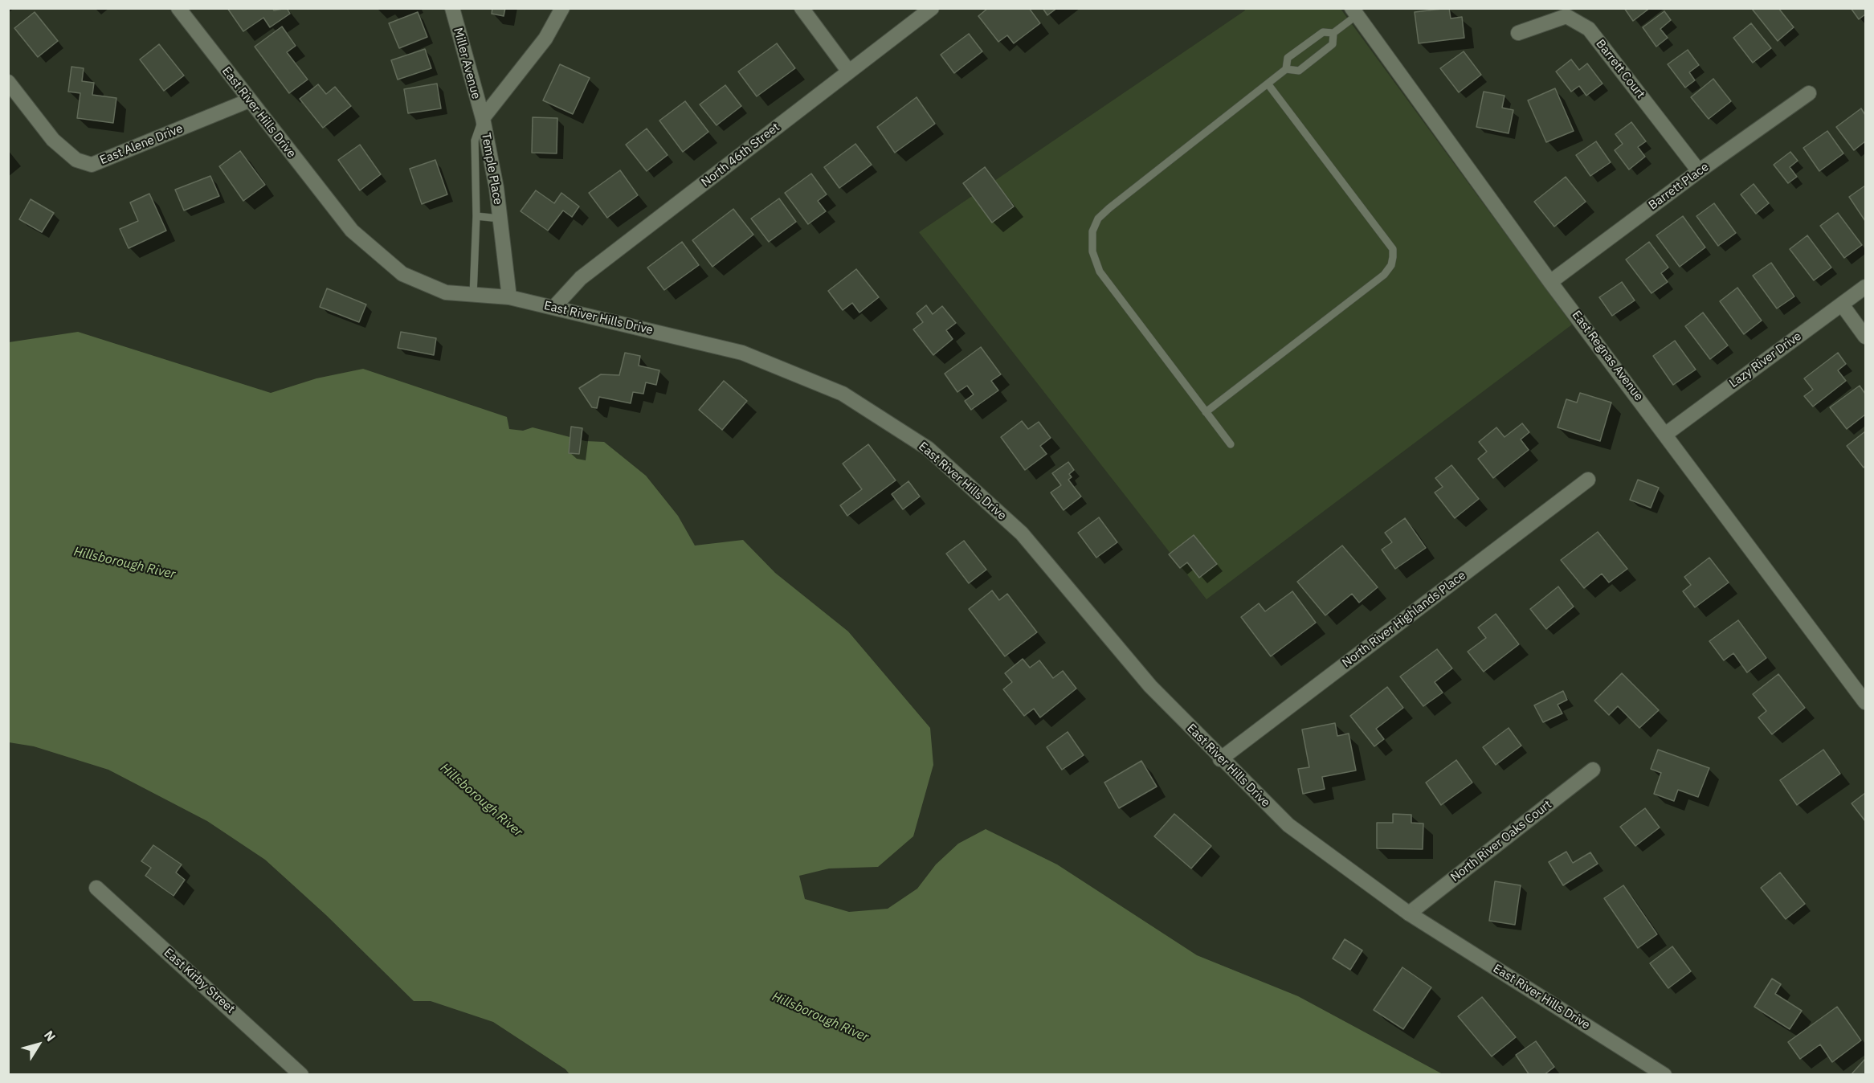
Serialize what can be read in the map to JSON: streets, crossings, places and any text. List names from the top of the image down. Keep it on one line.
{"streets":{"street":["Miller Avenue","Barrett Court","East River Hills Drive","East Alene Drive","North 46th Street","Temple Place","Barrett Place","East Regnas Avenue","Lazy River Drive","North River Highlands Place","North River Oaks Court","East Kirby Street"]},"crossings":[["Miller Avenue","Temple Place"],["Barrett Court","Barrett Place"],["East River Hills Drive","East Alene Drive"],["East River Hills Drive","North 46th Street"],["East River Hills Drive","Temple Place"],["East River Hills Drive","North River Highlands Place"],["East River Hills Drive","North River Oaks Court"],["Barrett Place","East Regnas Avenue"],["East Regnas Avenue","Lazy River Drive"]],"water":["Hillsborough River"],"north":"top right"}
